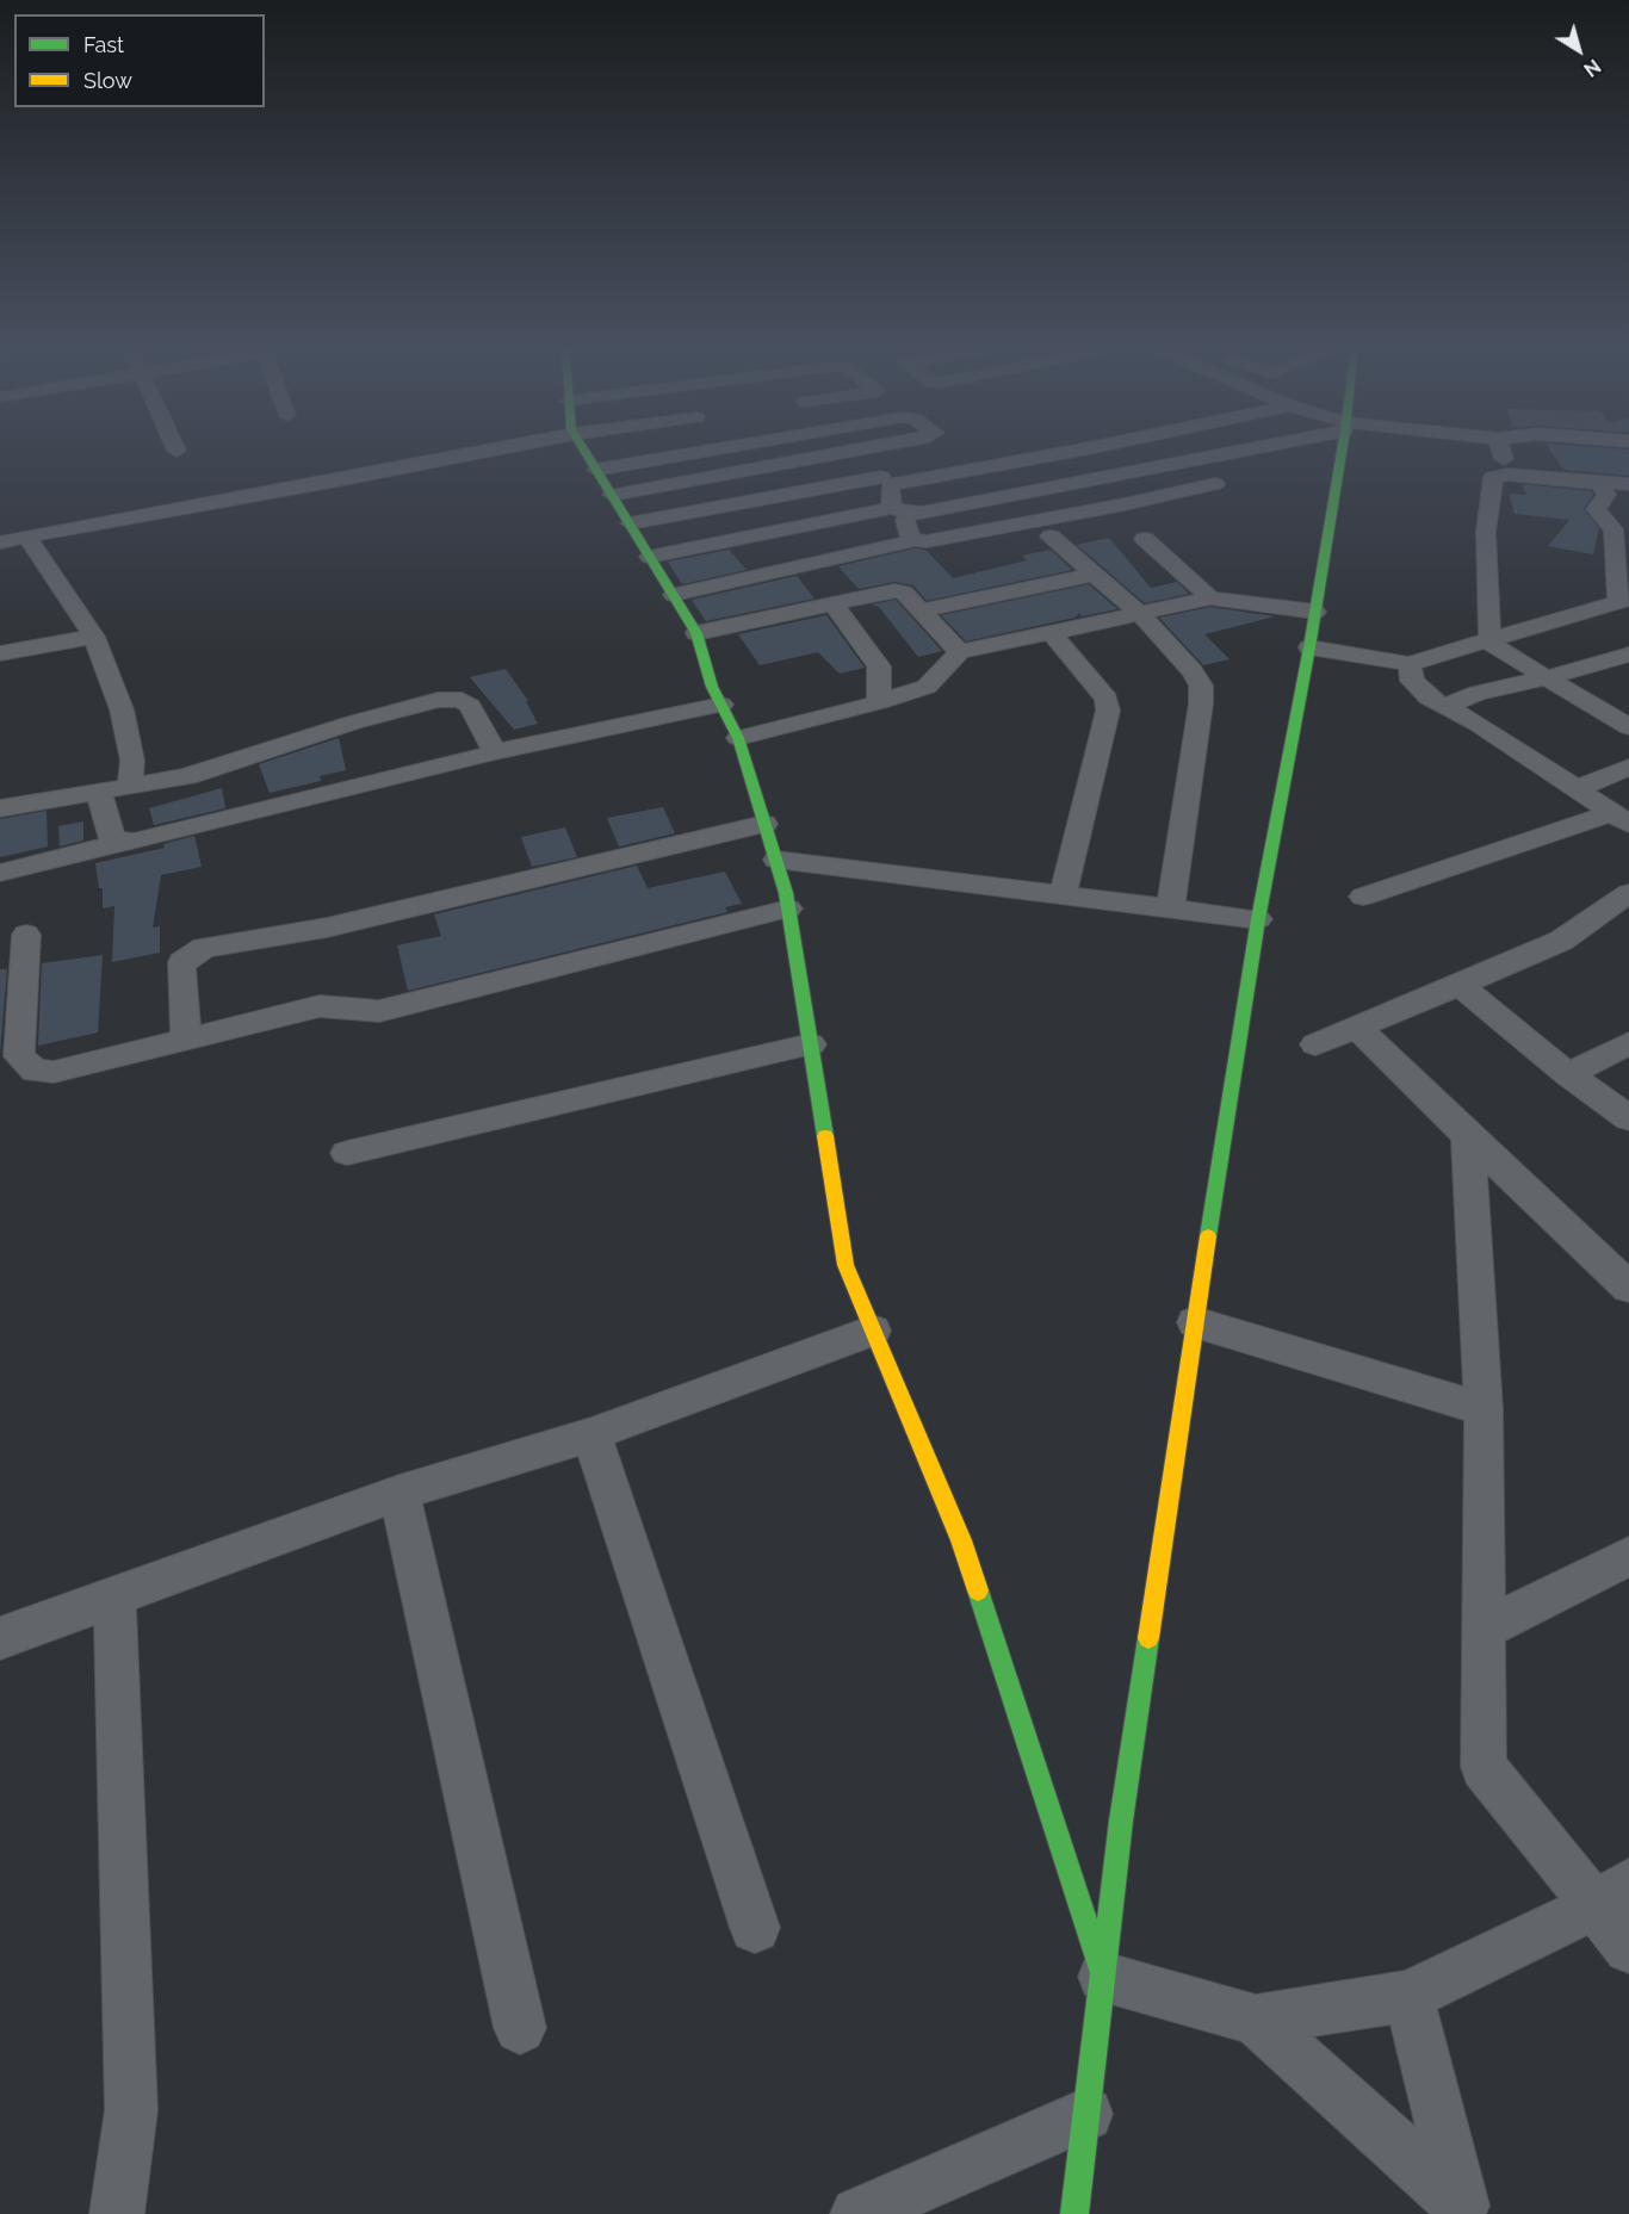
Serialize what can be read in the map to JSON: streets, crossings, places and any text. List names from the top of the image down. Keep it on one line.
{"legend":["Fast","Slow"],"north":"bottom right"}
